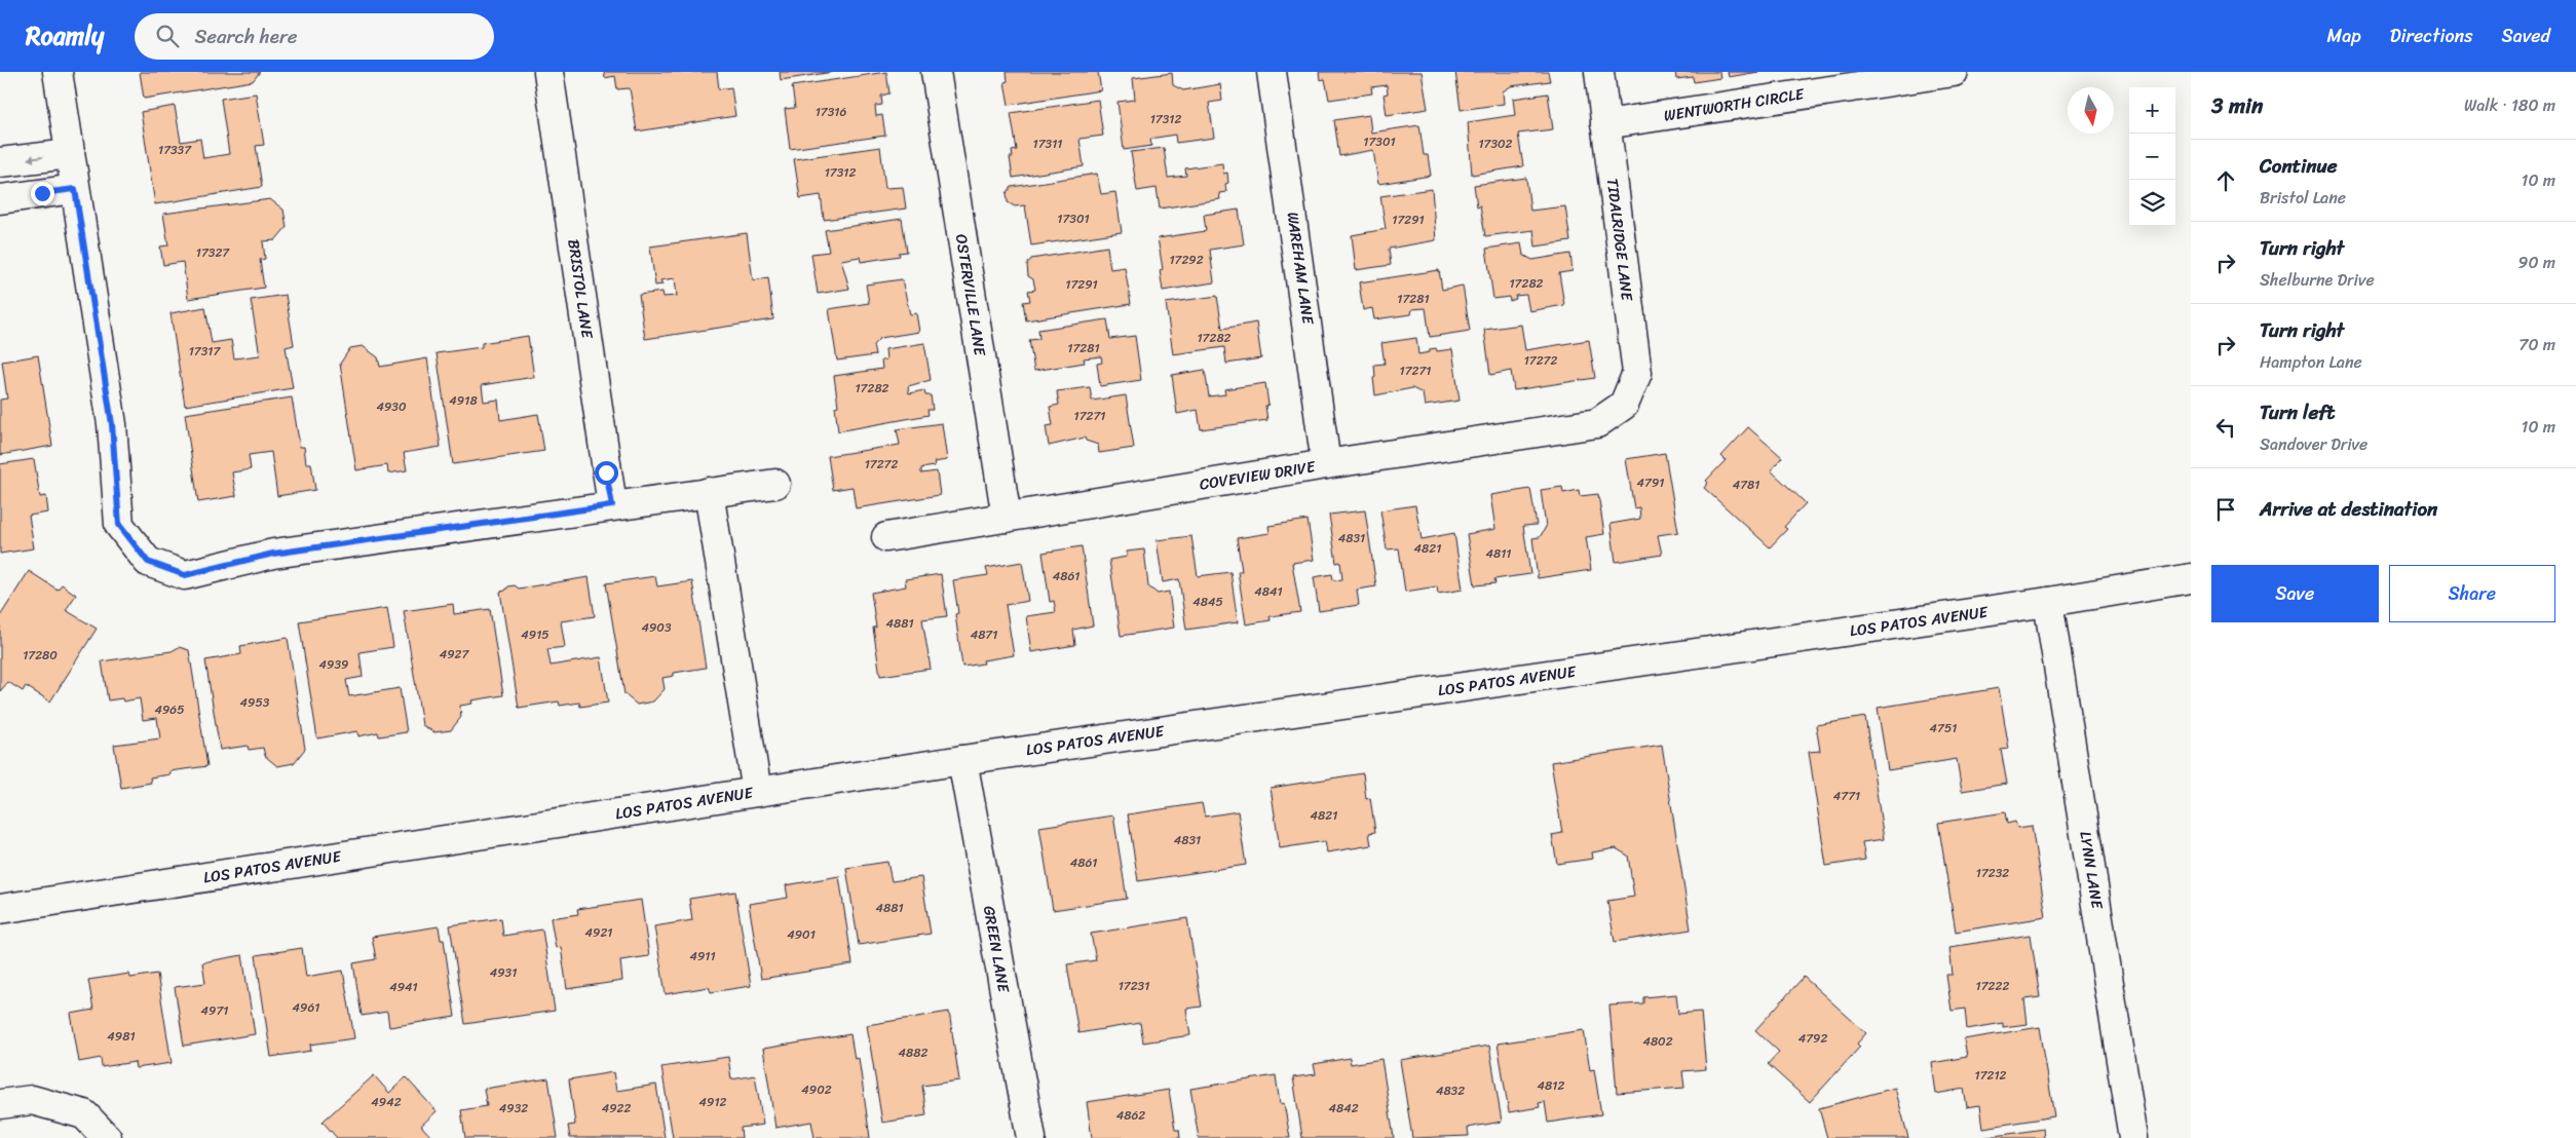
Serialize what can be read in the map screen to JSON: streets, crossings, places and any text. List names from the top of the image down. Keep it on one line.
{"streets":{"street":["WENTWORTH CIRCLE","TIDALRIDGE LANE","WAREHAM LANE","BRISTOL LANE","OSTERVILLE LANE","COVEVIEW DRIVE","LOS PATOS AVENUE","LYNN LANE","GREEN LANE"]},"crossings":[["WENTWORTH CIRCLE","TIDALRIDGE LANE"],["TIDALRIDGE LANE","COVEVIEW DRIVE"],["WAREHAM LANE","COVEVIEW DRIVE"],["OSTERVILLE LANE","COVEVIEW DRIVE"],["LOS PATOS AVENUE","LYNN LANE"],["LOS PATOS AVENUE","GREEN LANE"]],"house_numbers":["17316","17312","17301","17311","17302","17337","17312","17301","17291","17327","17292","17282","17291","17281","17282","17281","17317","17272","17271","17282","4918","4930","17271","17272","4791","4781","4831","4821","4811","4861","4841","4845","4881","4903","4915","4871","4927","17280","4939","4953","4965","4751","4771","4821","4831","4861","17232","4881","4921","4901","4911","4931","17231","17222","4941","4961","4971","4981","4792","4802","4882","17212","4812","4902","4832","4942","4912","4932","4922","4842","4862"],"north":"bottom","page":{"header":"Roamly","search":"Search here","nav":["Map","Directions","Saved"],"heading":["3 min","Walk · 180 m"],"map_buttons":["+","−"],"list":[["Continue","Bristol Lane","10 m"],["Turn right","Shelburne Drive","90 m"],["Turn right","Hampton Lane","70 m"],["Turn left","Sandover Drive","10 m"],"Arrive at destination"],"buttons":["Save","Share"]}}
